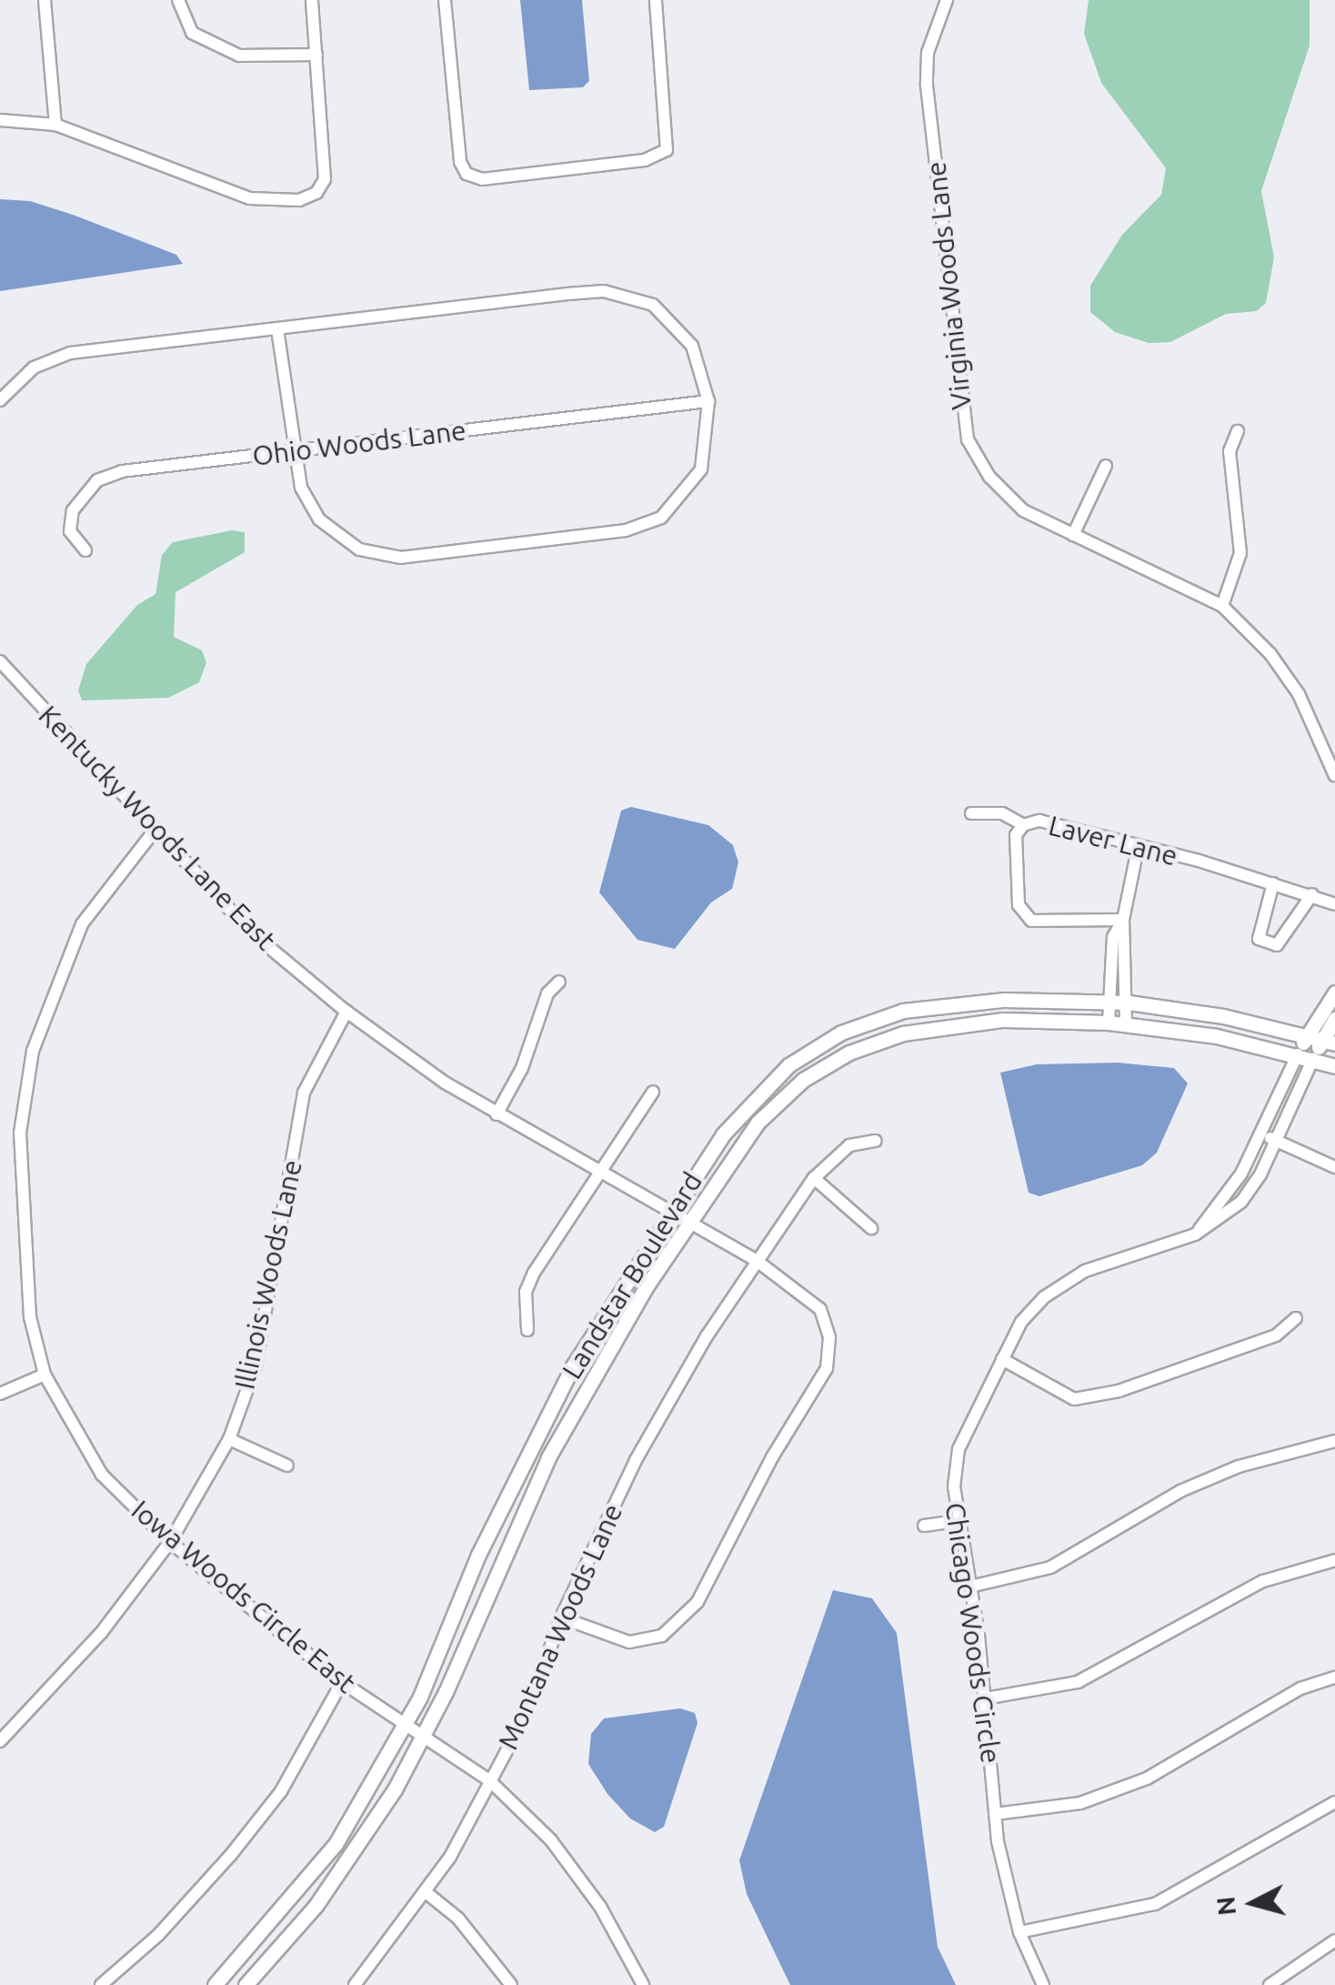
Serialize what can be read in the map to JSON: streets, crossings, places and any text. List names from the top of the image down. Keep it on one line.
{"streets":{"street":["Virginia Woods Lane","Ohio Woods Lane","Kentucky Woods Lane East","Laver Lane","Illinois Woods Lane","Landstar Boulevard","Iowa Woods Circle East","Montana Woods Lane","Chicago Woods Circle"]},"crossings":[["Kentucky Woods Lane East","Illinois Woods Lane"],["Kentucky Woods Lane East","Landstar Boulevard"],["Kentucky Woods Lane East","Iowa Woods Circle East"],["Kentucky Woods Lane East","Montana Woods Lane"],["Illinois Woods Lane","Iowa Woods Circle East"],["Landstar Boulevard","Iowa Woods Circle East"],["Landstar Boulevard","Chicago Woods Circle"],["Iowa Woods Circle East","Montana Woods Lane"]],"north":"left"}
